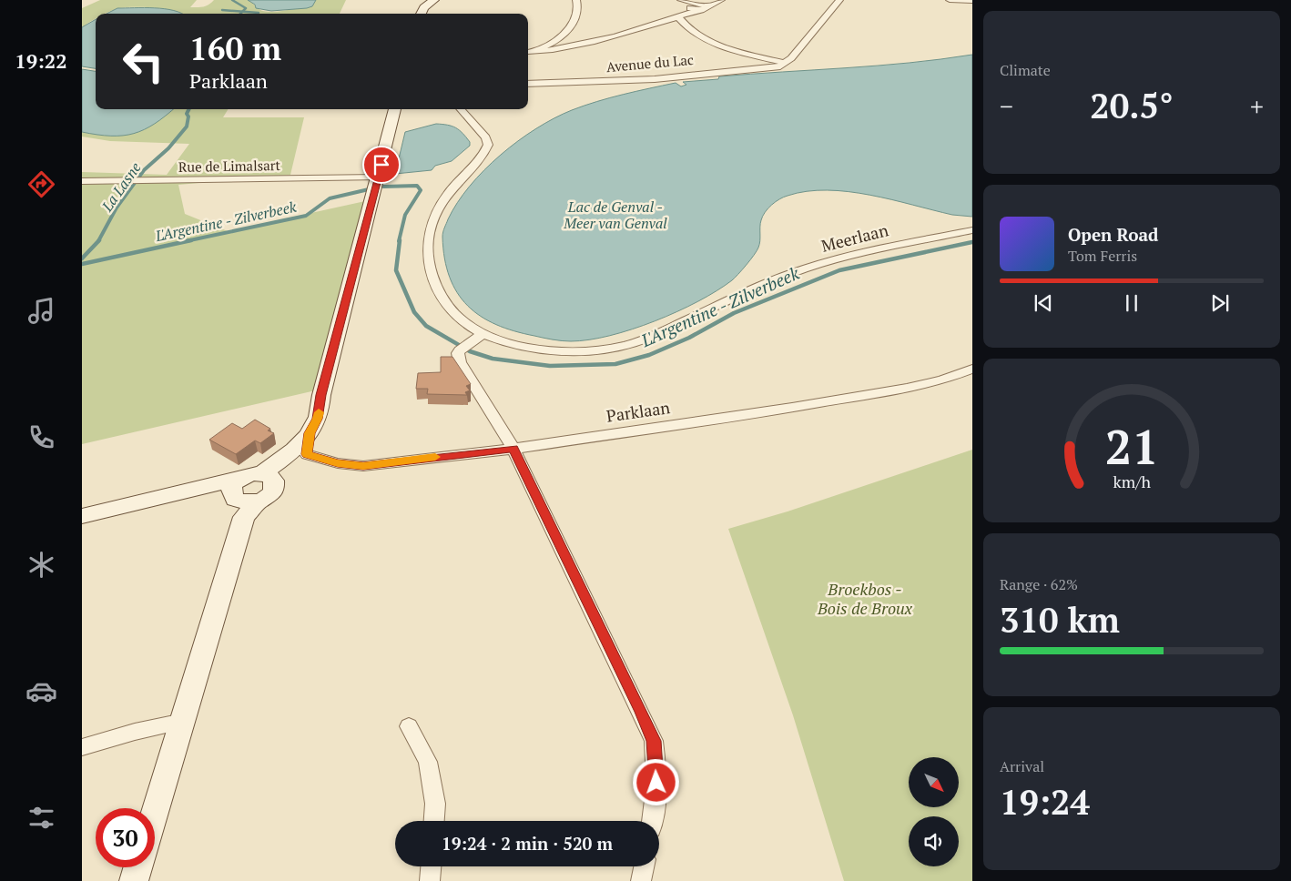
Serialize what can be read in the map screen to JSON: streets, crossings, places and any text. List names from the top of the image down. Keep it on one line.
{"streets":{"street":["Avenue du Lac","Rue de Limalsart","Meerlaan","Parklaan"]},"water":["La Lasne","Lac de Genval - Meer van Genval","L'Argentine - Zilverbeek"],"parks":["Broekbos - Bois de Broux"],"north":"bottom right","page":{"tabs":"19:22","tile":["Climate",["Range · 62%","310 km"],["Arrival","19:24"]],"turn":["160 m","Parklaan"],"heat":["−","20.5°","+"],"song":["Open Road","Tom Ferris"],"limit":"30","trip":"19:24 · 2 min · 520 m","gauge":["21","km/h"]}}
